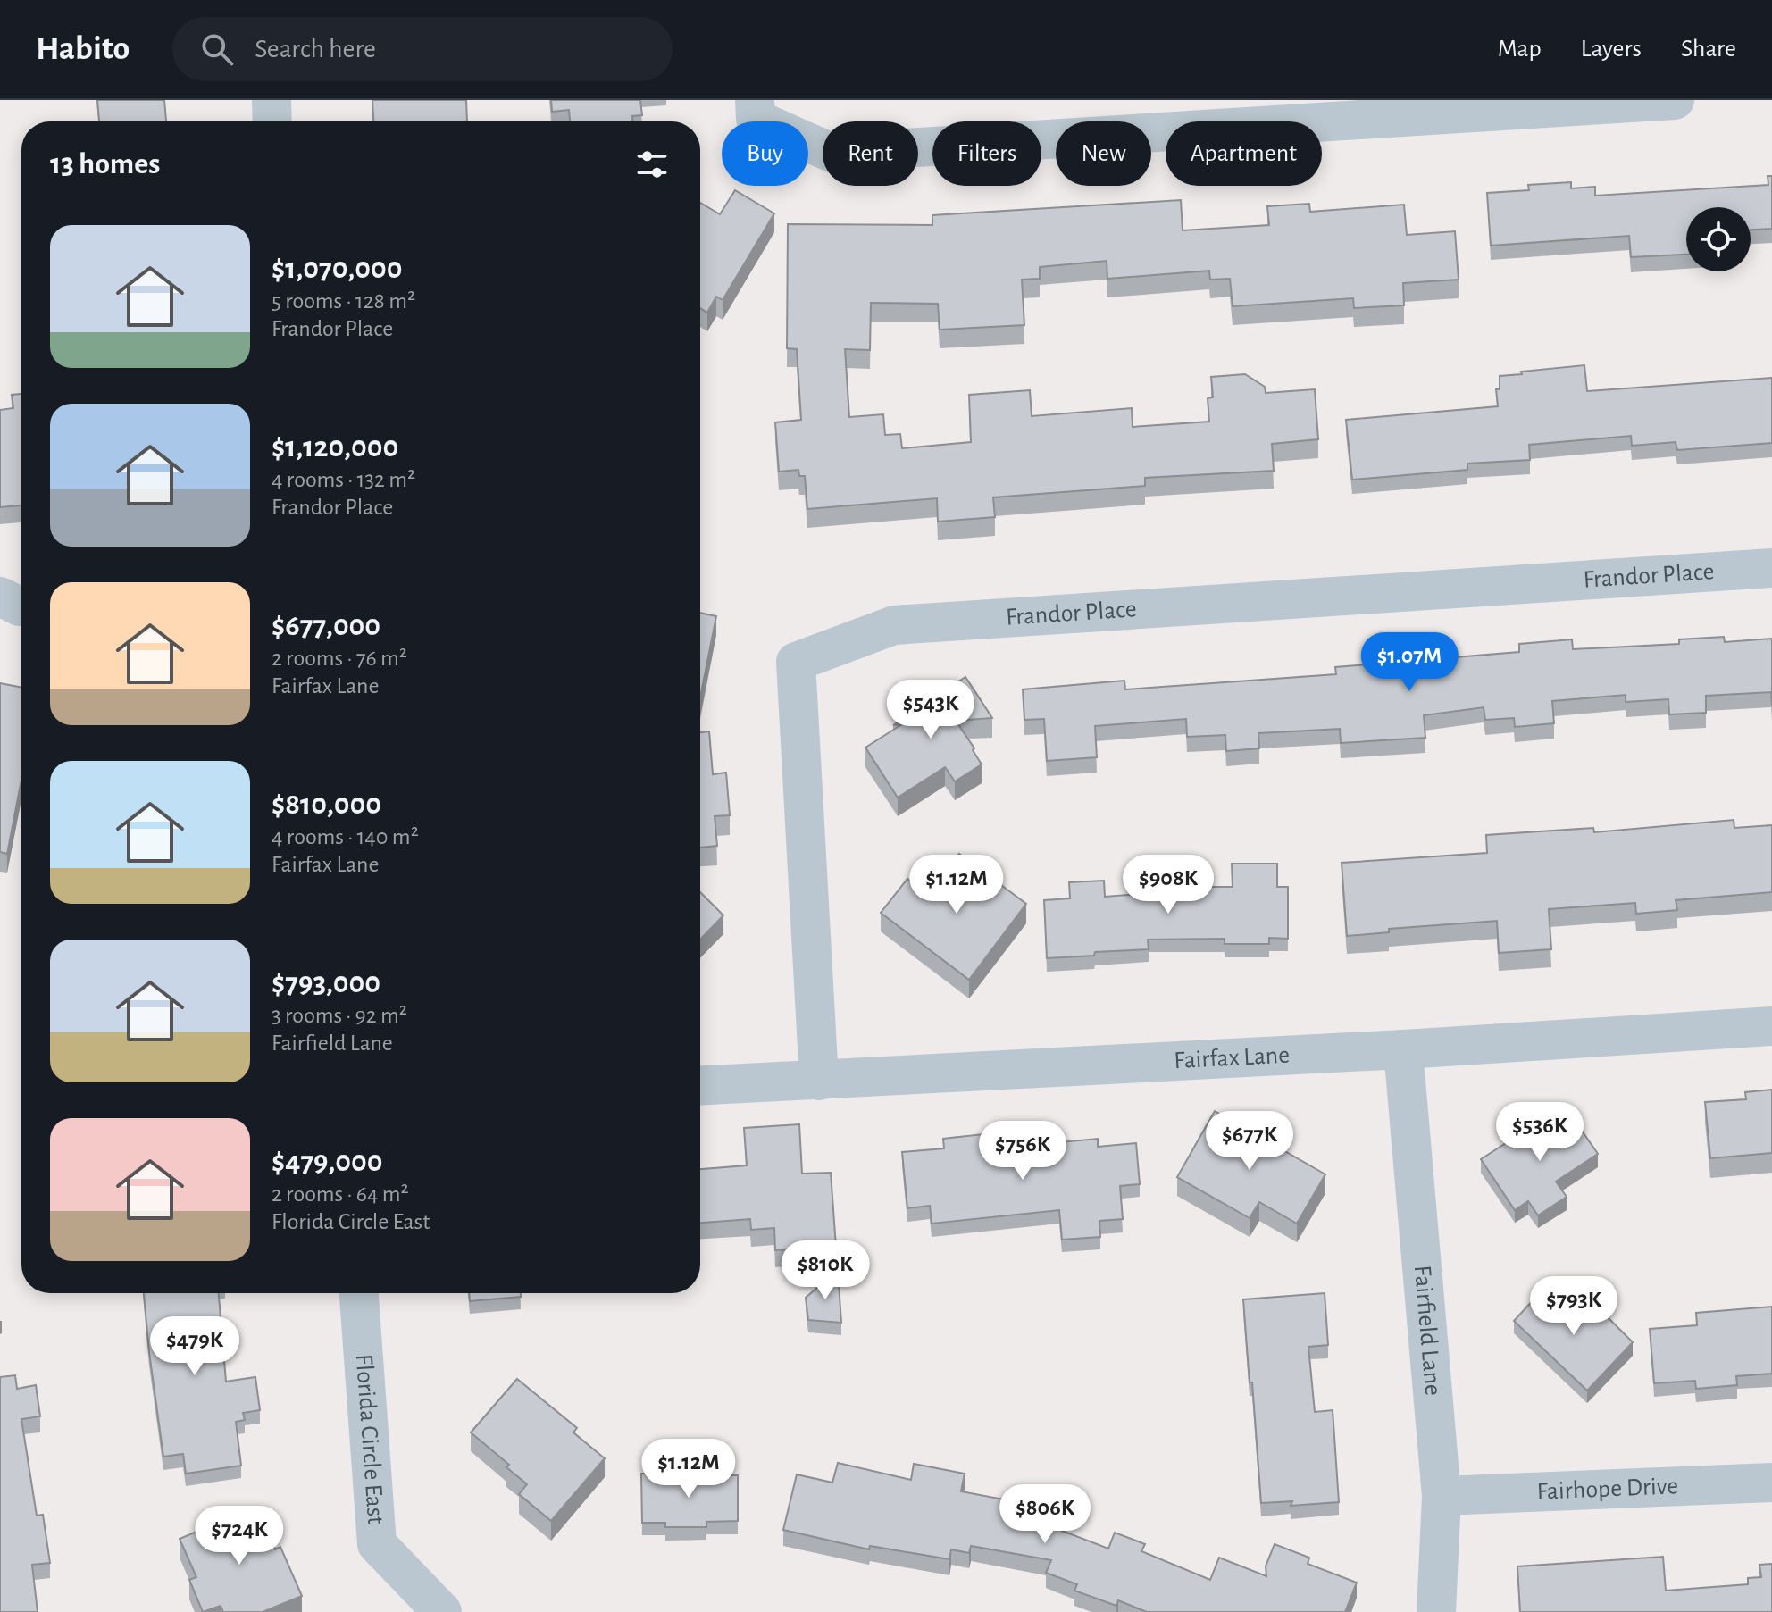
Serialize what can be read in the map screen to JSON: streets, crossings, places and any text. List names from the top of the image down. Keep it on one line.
{"streets":{"street":["Frandor Place","Fairfax Lane","Fairfield Lane","Florida Circle East","Fairhope Drive"]},"crossings":[["Frandor Place","Fairfax Lane"],["Fairfax Lane","Fairfield Lane"],["Fairfield Lane","Fairhope Drive"]],"page":{"header":"Habito","search":"Search here","nav":["Map","Layers","Share"],"chip":["Buy","Rent","Filters","New","Apartment"],"heading":"13 homes","list":[{"name":"$1,070,000","note":"5 rooms · 128 m² · Frandor Place"},{"name":"$1,120,000","note":"4 rooms · 132 m² · Frandor Place"},{"name":"$677,000","note":"2 rooms · 76 m² · Fairfax Lane"},{"name":"$810,000","note":"4 rooms · 140 m² · Fairfax Lane"},{"name":"$793,000","note":"3 rooms · 92 m² · Fairfield Lane"},{"name":"$479,000","note":"2 rooms · 64 m² · Florida Circle East"}],"price":["$1.07M","$543K","$1.12M","$908K","$536K","$677K","$756K","$810K","$793K","$479K","$1.12M","$806K","$724K"]}}
